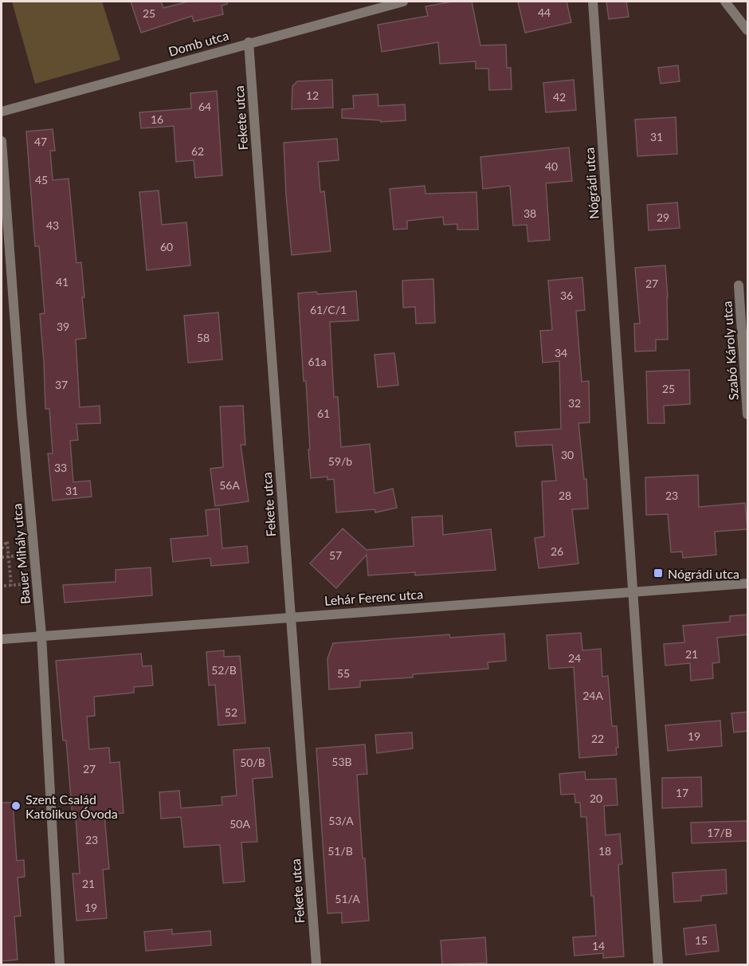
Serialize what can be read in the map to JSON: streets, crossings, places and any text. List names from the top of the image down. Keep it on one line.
{"streets":{"street":["Domb utca","Fekete utca","Nógrádi utca","Szabó Károly utca","Bauer Mihály utca","Lehár Ferenc utca"]},"crossings":[["Domb utca","Fekete utca"],["Fekete utca","Lehár Ferenc utca"],["Nógrádi utca","Lehár Ferenc utca"],["Bauer Mihály utca","Lehár Ferenc utca"]],"places":{"transit":["Nógrádi utca"],"other":["Szent Család Katolikus Óvoda"]},"house_numbers":["44","25","12","42","64","16","31","47","62","40","45","38","29","43","60","41","27","36","61/C/1","39","58","34","61a","37","25","32","61","30","59/b","33","56A","31","28","23","26","57","21","24","52/B","55","24A","52","19","22","53B","50/B","27","17","20","53/A","50A","17/B","23","51/B","18","21","51/A","19","15","14"]}
